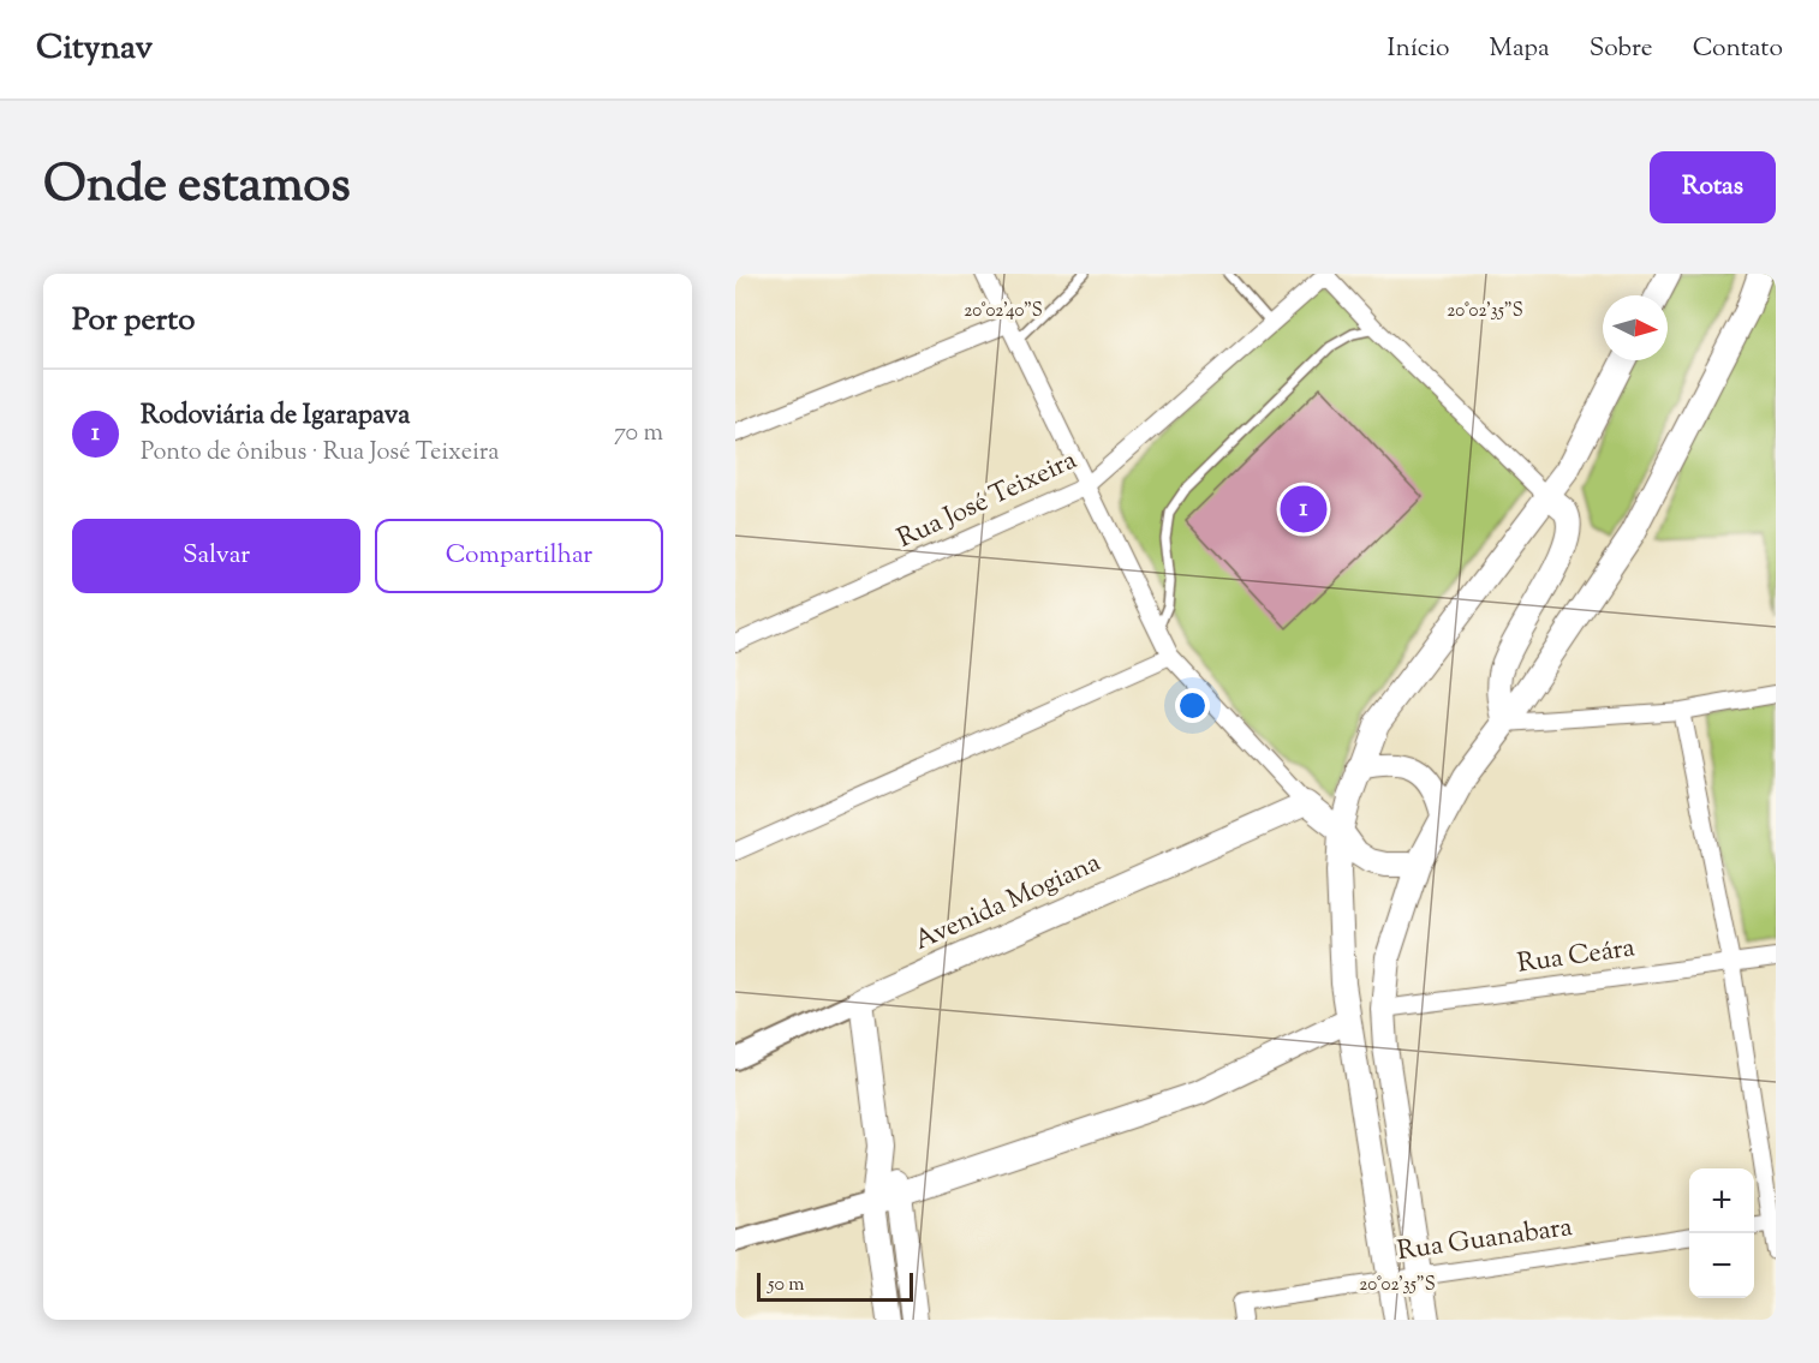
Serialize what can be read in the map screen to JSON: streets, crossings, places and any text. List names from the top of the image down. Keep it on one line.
{"streets":{"main road":["Avenida Mogiana"],"street":["Rua José Teixeira","Rua Ceára","Rua Guanabara"]},"scale_bar":"50 m","north":"right","page":{"header":"Citynav","nav":["Início","Mapa","Sobre","Contato"],"title":"Onde estamos","buttons":["Rotas",["Salvar","Compartilhar"]],"heading":"Por perto","list":[{"mark":"1","name":"Rodoviária de Igarapava","note":"Ponto de ônibus · Rua José Teixeira","value":"70 m"}],"pins":"1","map_buttons":["+","−"],"scale":"50 m"},"coordinates":["20°02'40\"S","20°02'35\"S"]}
